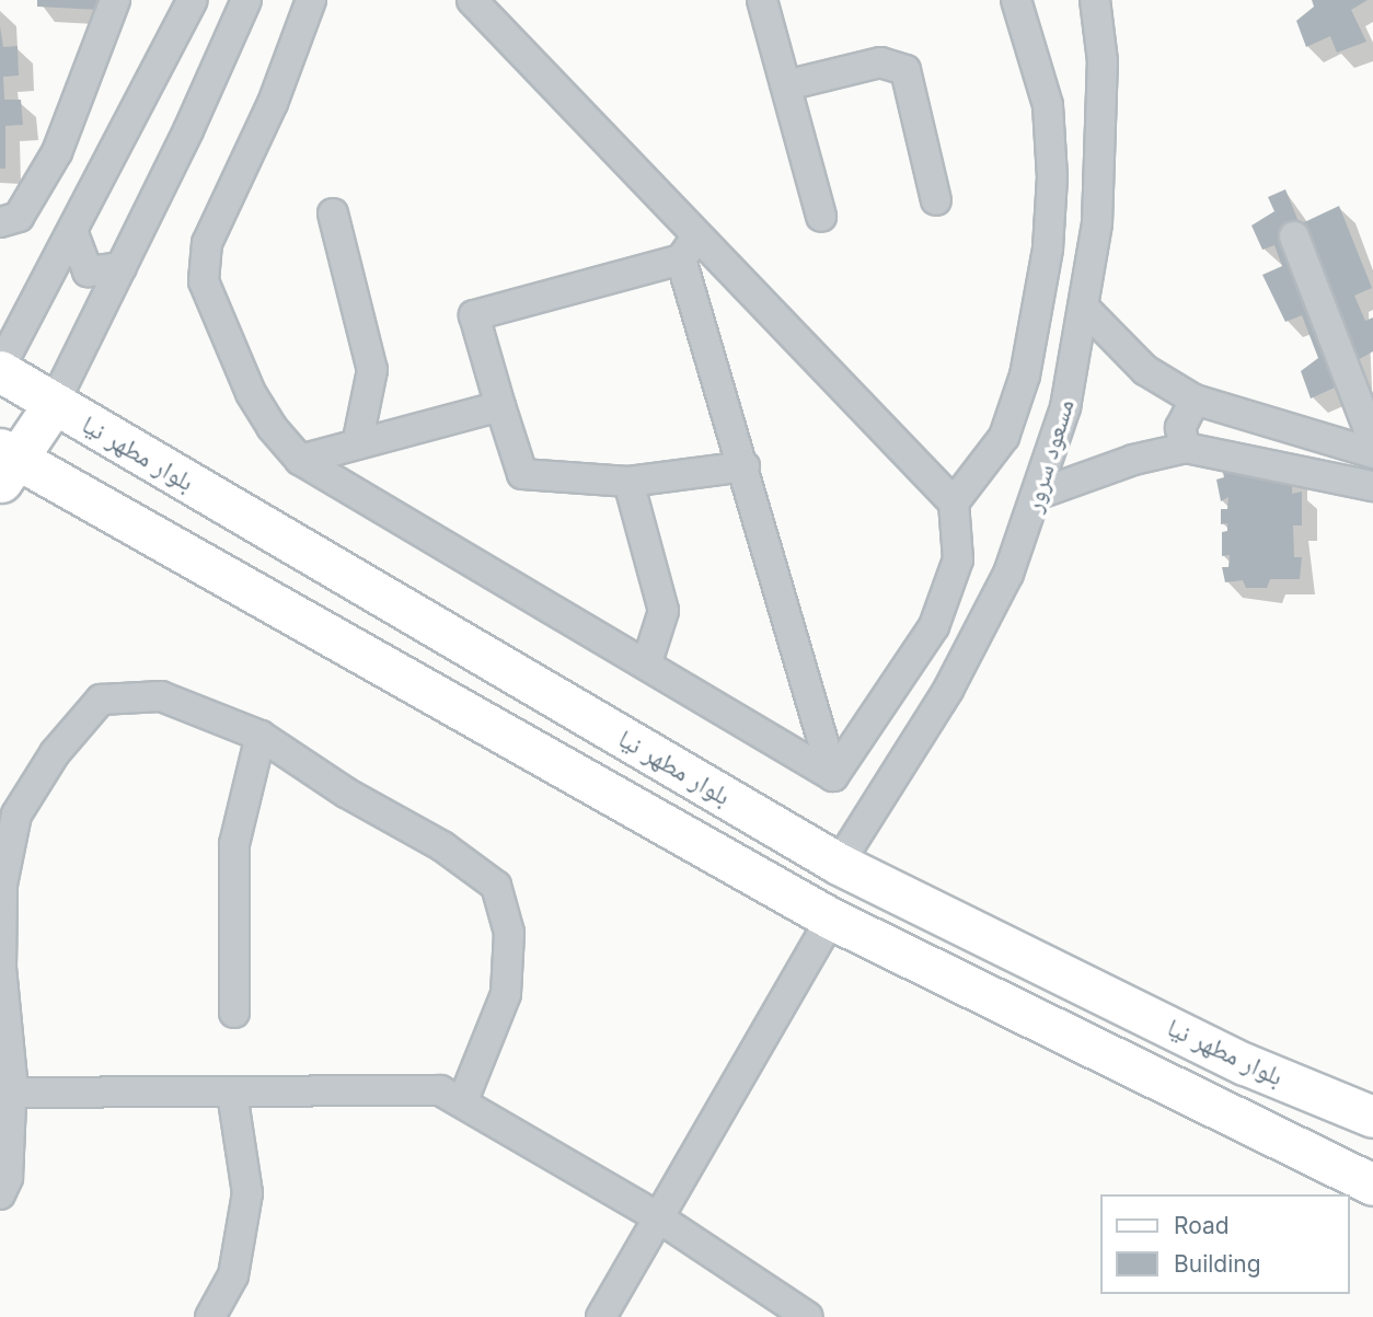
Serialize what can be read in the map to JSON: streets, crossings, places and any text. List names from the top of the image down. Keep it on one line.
{"streets":{"main road":["بلوار مطهر نیا"],"street":["مسعود سرور"]},"crossings":[["بلوار مطهر نیا","مسعود سرور"]],"legend":["Road","Building"]}
